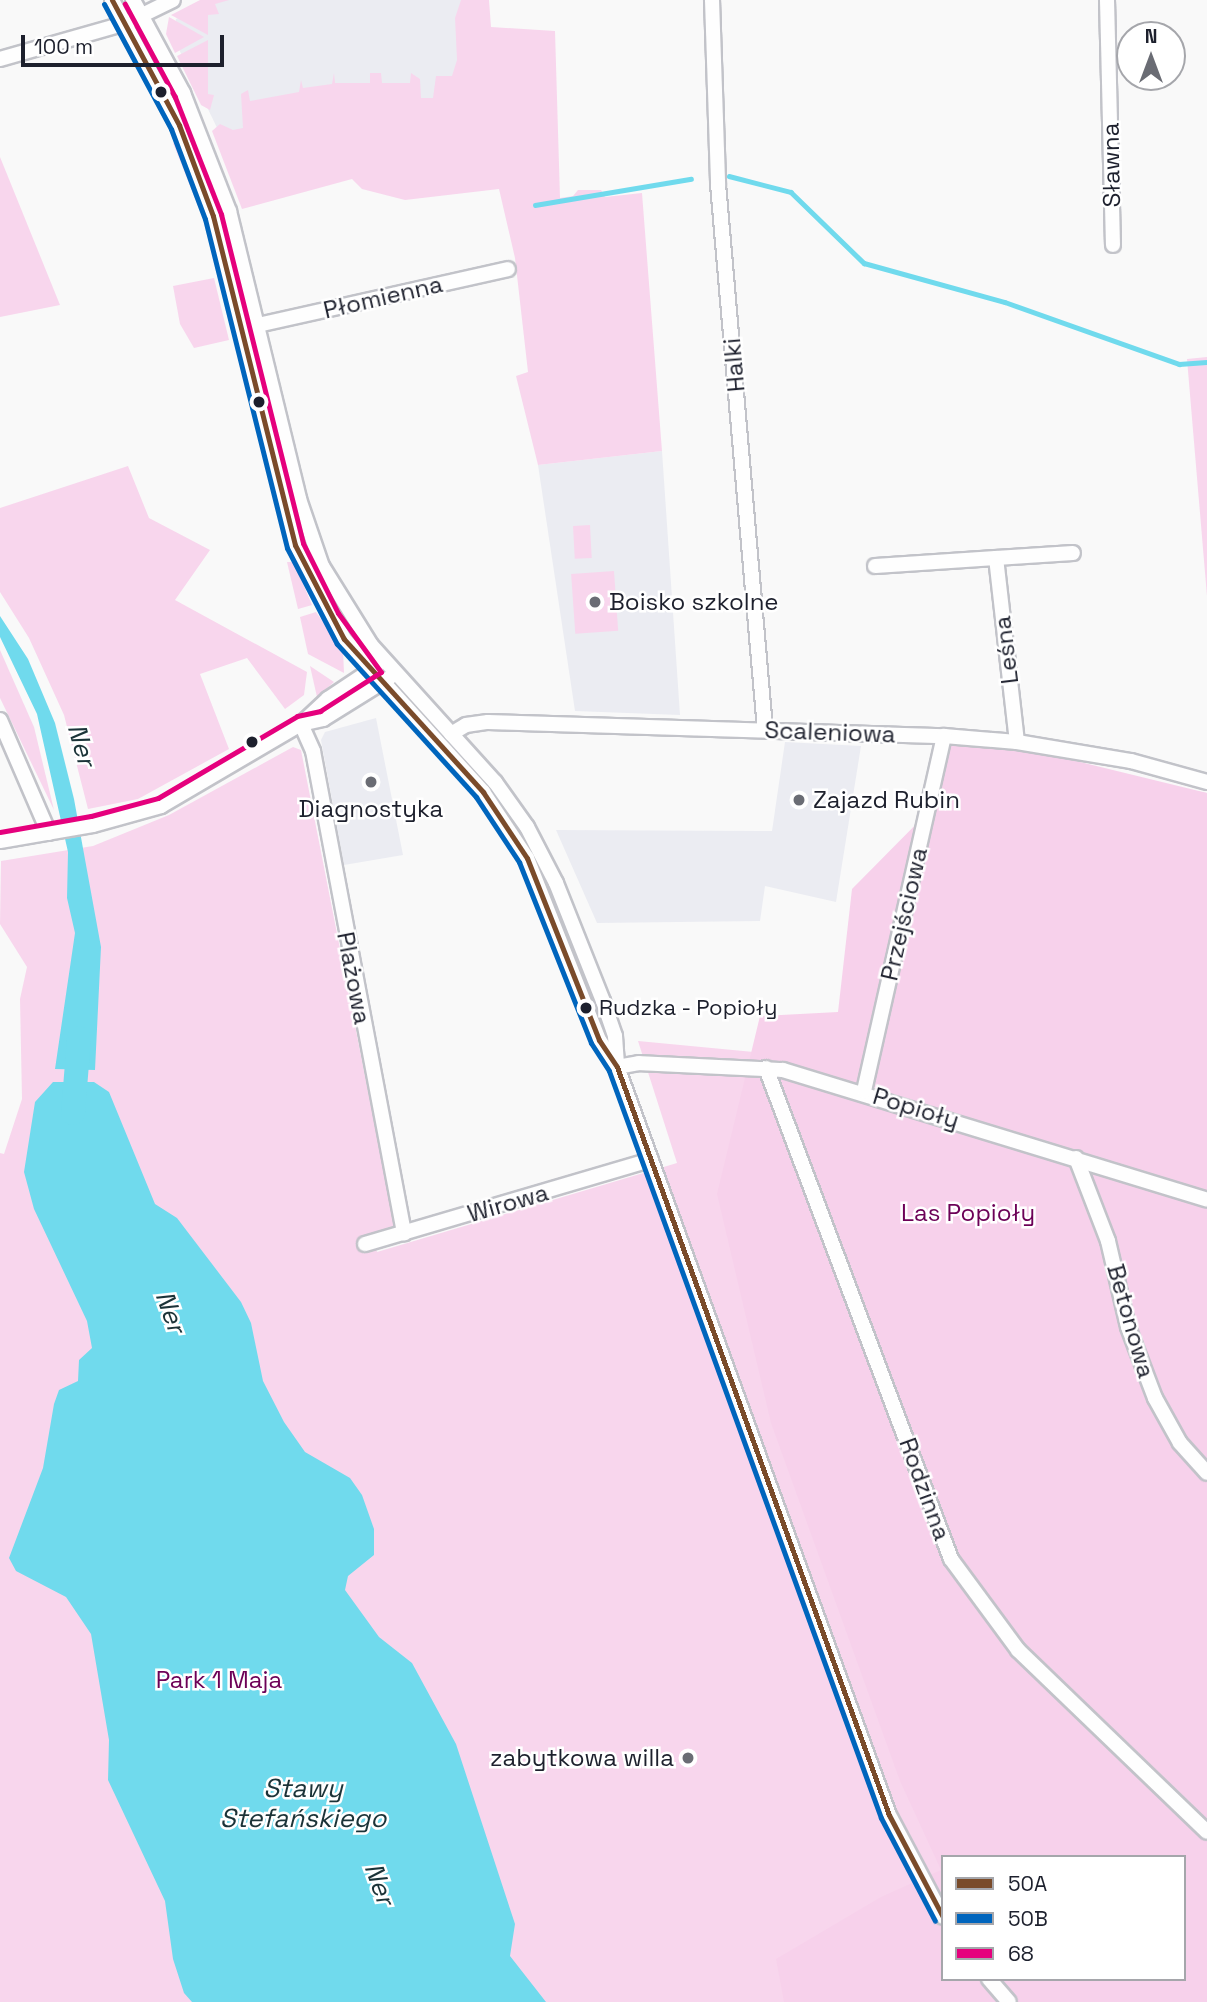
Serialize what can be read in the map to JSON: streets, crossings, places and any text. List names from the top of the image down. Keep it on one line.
{"streets":{"street":["Sławna","Płomienna","Halki","Leśna","Scaleniowa","Przejściowa","Plażowa","Popioły","Wirowa","Betonowa","Rodzinna"]},"crossings":[["Halki","Scaleniowa"],["Leśna","Scaleniowa"],["Scaleniowa","Przejściowa"],["Przejściowa","Popioły"],["Plażowa","Wirowa"],["Popioły","Betonowa"],["Popioły","Rodzinna"]],"water":["Ner","Stawy Stefańskiego"],"parks":["Las Popioły","Park 1 Maja"],"places":["Boisko szkolne","Diagnostyka","Zajazd Rubin","Rudzka - Popioły","zabytkowa willa"],"lines":["transit line 50A","transit line 50B","transit line 68"],"legend":["50A","50B","68"],"scale_bar":"100 m","north":"top"}
